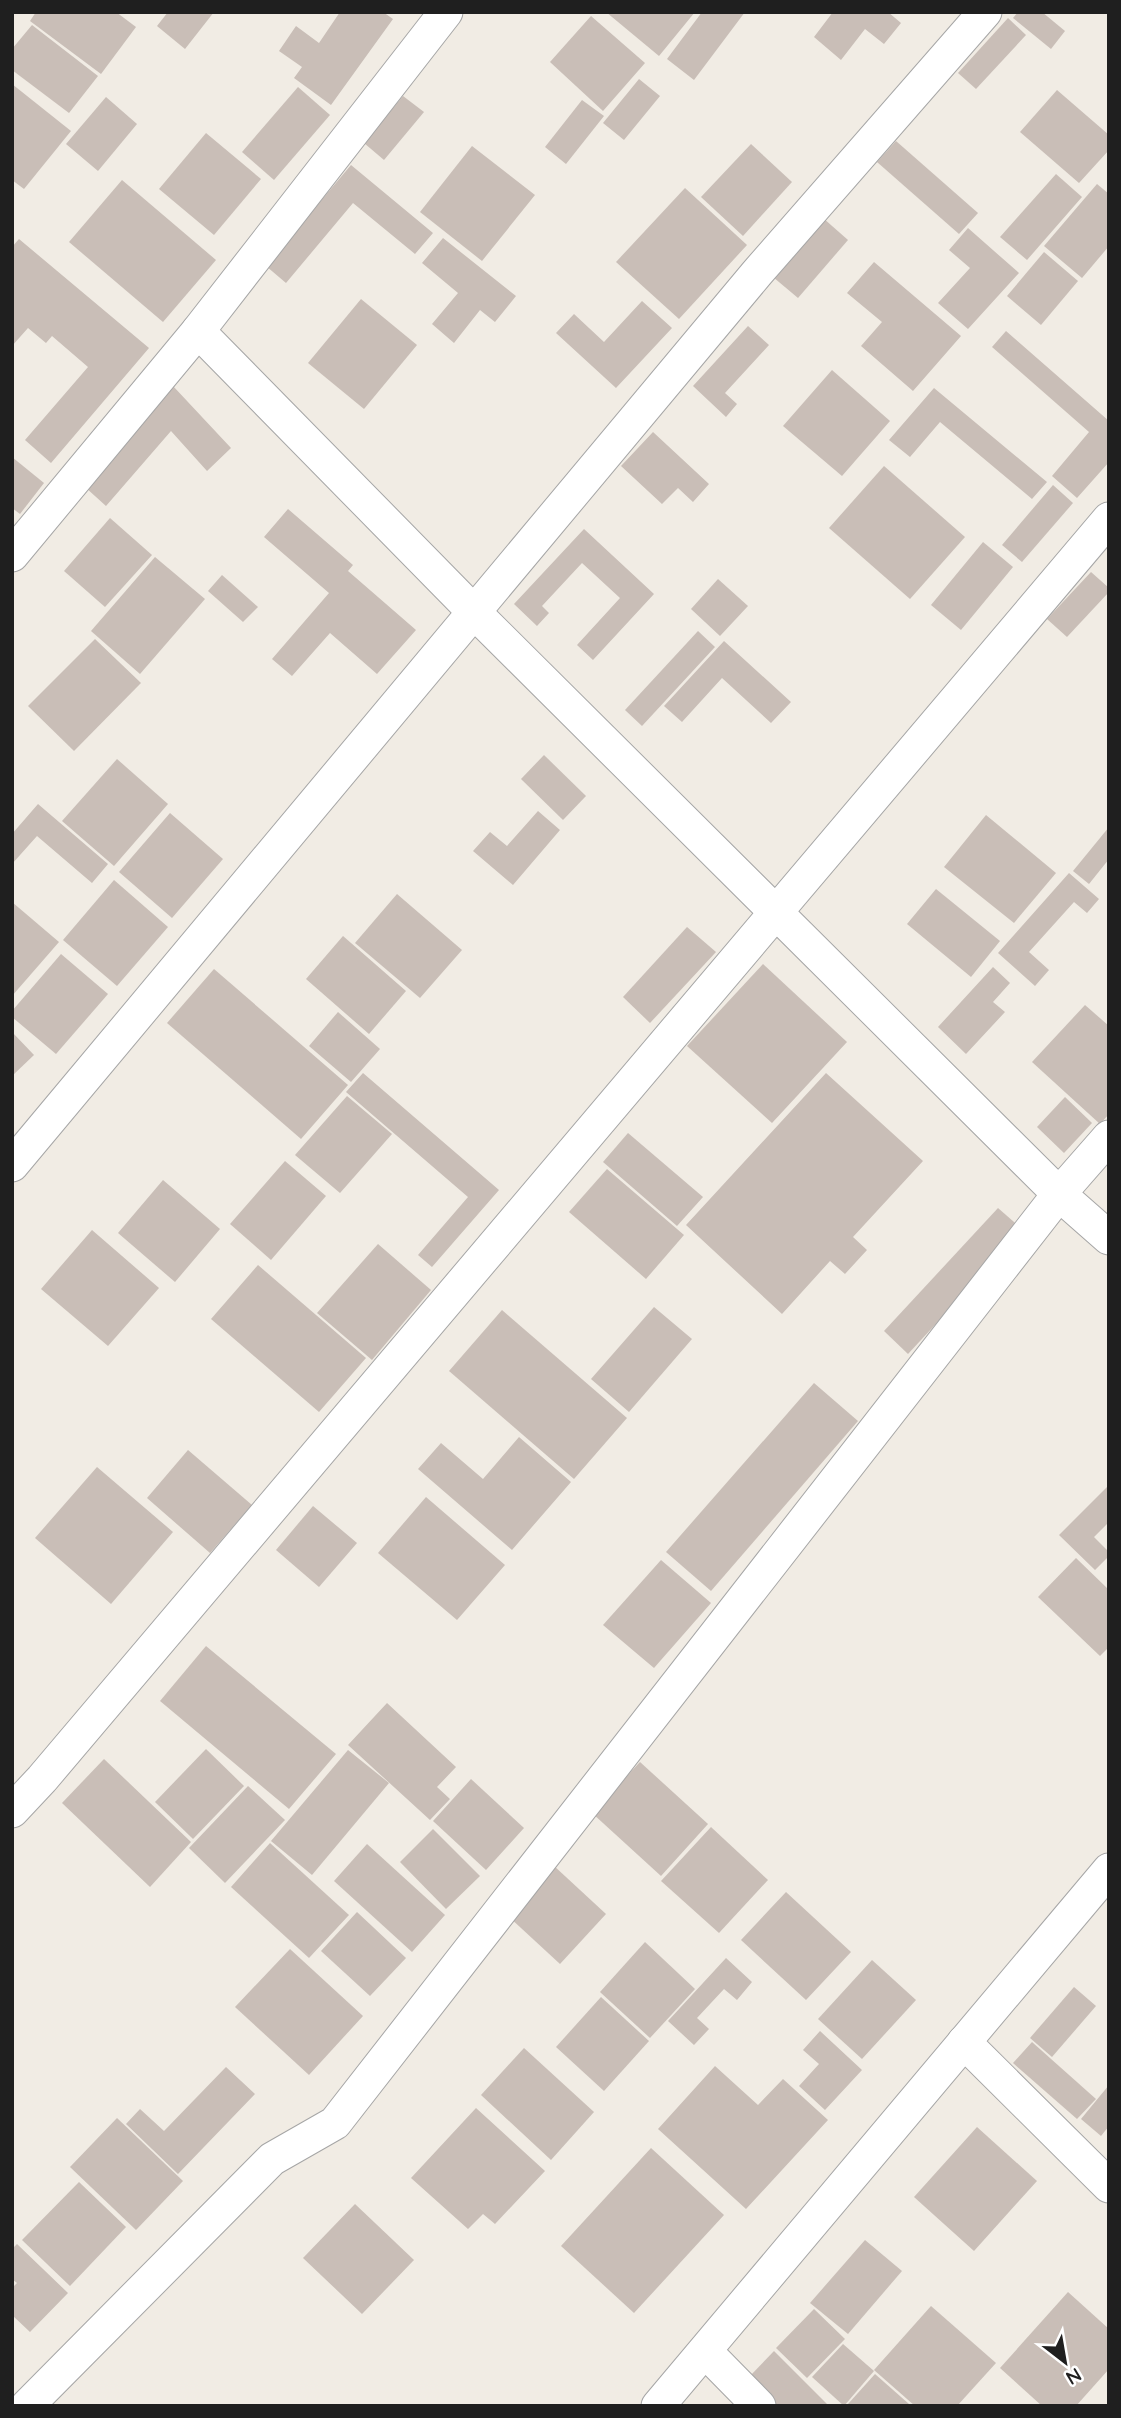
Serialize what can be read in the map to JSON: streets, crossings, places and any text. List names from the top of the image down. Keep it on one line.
{"north":"bottom right"}
